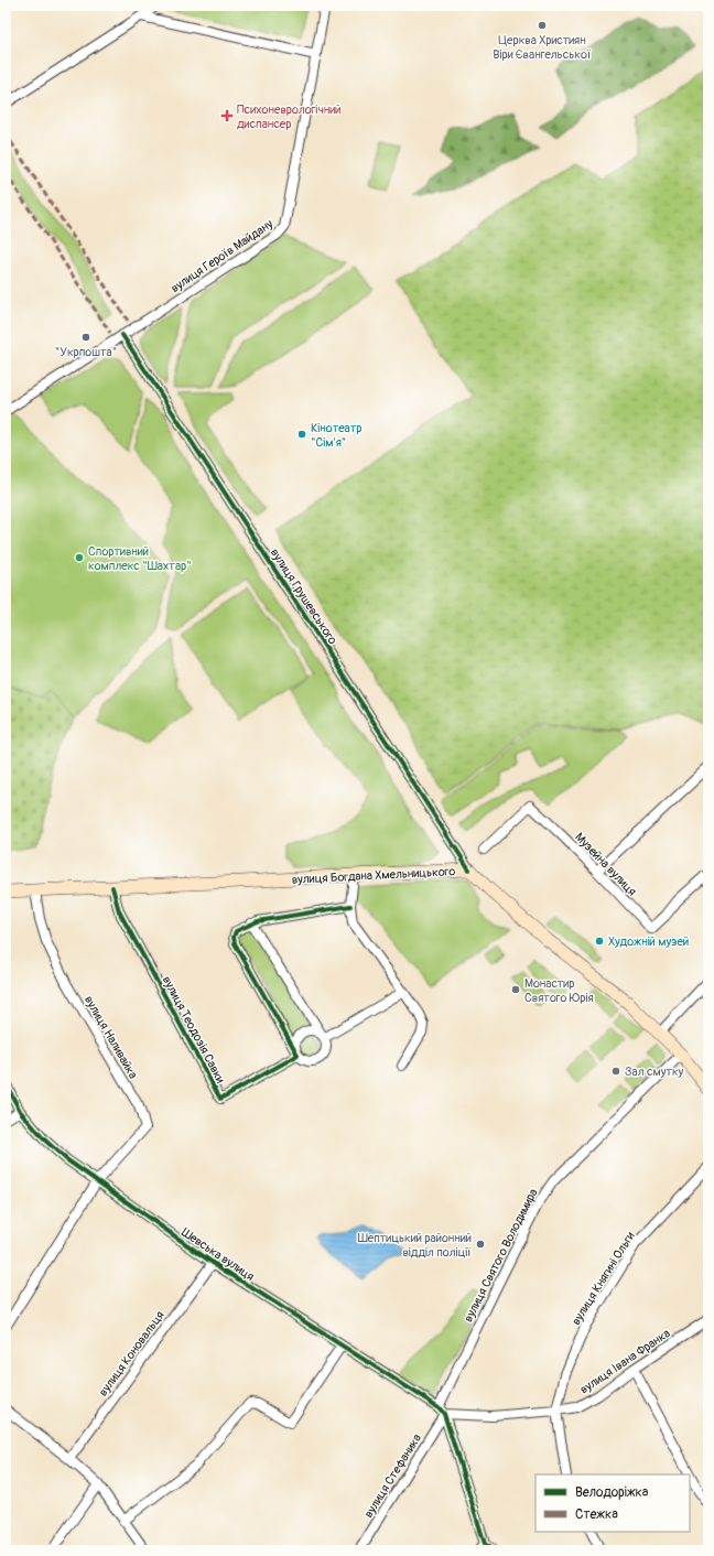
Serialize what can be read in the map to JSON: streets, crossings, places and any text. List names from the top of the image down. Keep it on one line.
{"streets":{"main road":["вулиця Богдана Хмельницького"],"street":["вулиця Героїв Майдану","вулиця Грушевського","Музейна вулиця","вулиця Теодозія Савки","вулиця Наливайка","Шевська вулиця","вулиця Святого Володимира","вулиця Княгині Ольги","вулиця Коновальця","вулиця Івана Франка","вулиця Стефаника"]},"crossings":[["вулиця Героїв Майдану","вулиця Грушевського"],["вулиця Грушевського","вулиця Богдана Хмельницького"],["вулиця Богдана Хмельницького","вулиця Теодозія Савки"],["вулиця Богдана Хмельницького","вулиця Наливайка"],["вулиця Богдана Хмельницького","вулиця Святого Володимира"],["вулиця Наливайка","Шевська вулиця"],["Шевська вулиця","вулиця Святого Володимира"],["Шевська вулиця","вулиця Коновальця"],["Шевська вулиця","вулиця Івана Франка"],["Шевська вулиця","вулиця Стефаника"],["вулиця Святого Володимира","вулиця Івана Франка"],["вулиця Святого Володимира","вулиця Стефаника"],["вулиця Княгині Ольги","вулиця Івана Франка"],["вулиця Івана Франка","вулиця Стефаника"]],"places":{"other":["Церква Християн Віри Євангельської","\"Укрпошта\"","Кінотеатр \"Сім'я\"","Спортивний комплекс \"Шахтар\"","Художній музей","Монастир Святого Юрія","Зал смутку","Шептицький районний відділ поліції"],"health":["Психоневрологічний диспансер"]},"legend":["Велодоріжка","Стежка"]}
